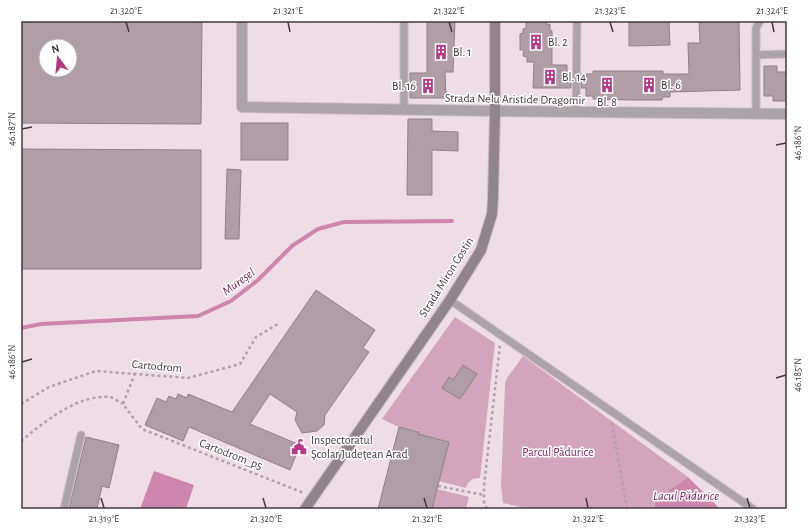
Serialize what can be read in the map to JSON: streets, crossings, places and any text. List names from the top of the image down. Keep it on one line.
{"streets":{"main road":["Strada Miron Costin"],"street":["Strada Nelu Aristide Dragomir"],"path":["Cartodrom","Cartodrom_p5"]},"crossings":[["Strada Nelu Aristide Dragomir","Strada Miron Costin"],["Strada Miron Costin","Cartodrom_p5"]],"water":["Mureșel","Lacul Pădurice"],"parks":["Parcul Pădurice"],"places":{"building":["Bl. 2","Bl. 1","Bl. 14","Bl. 8","Bl. 6","Bl. 16"],"public building":["Inspectoratul Şcolar Judeţean Arad"]},"north":"top","coordinates":["21.320°E","21.321°E","21.322°E","21.323°E","21.324°E","46.187°N","46.186°N","46.185°N","21.319°E"]}
